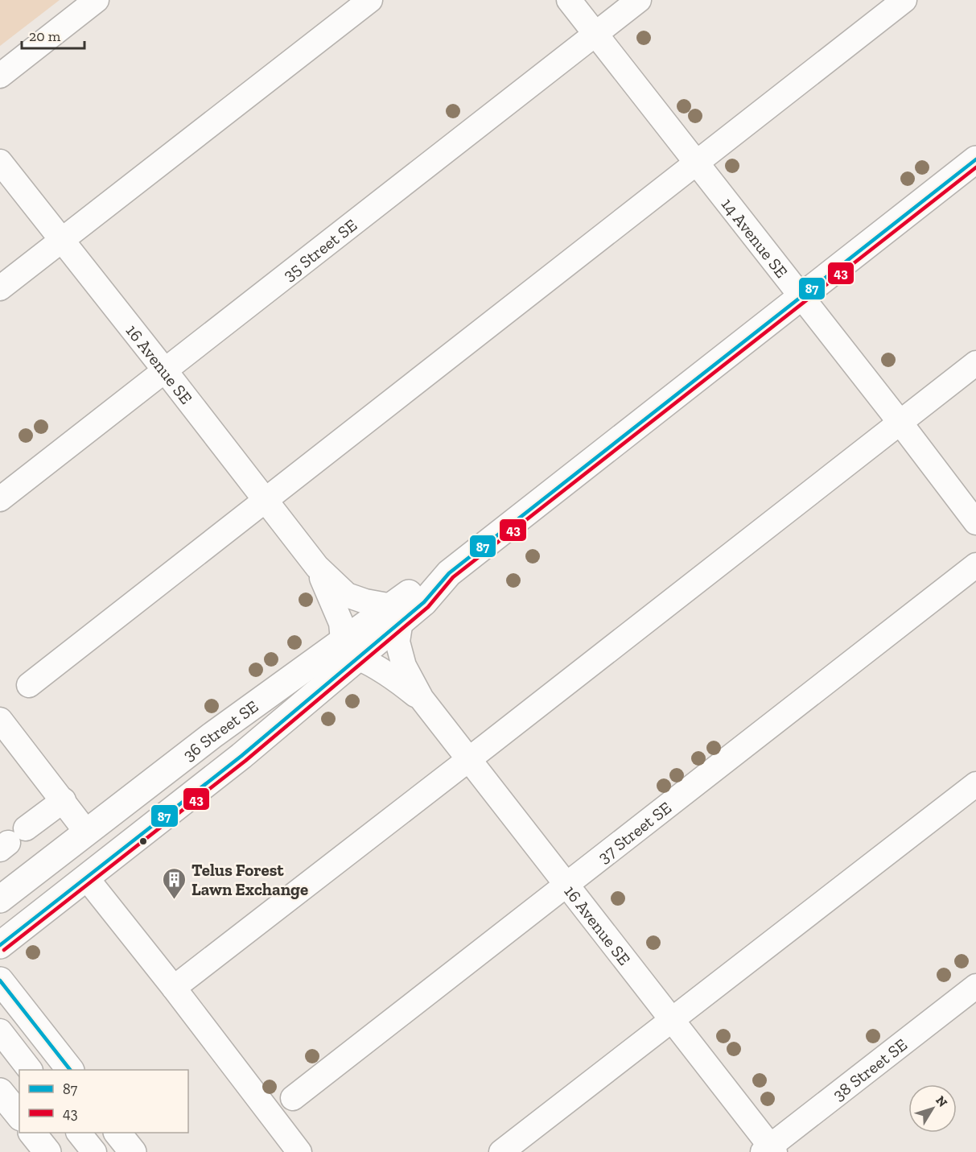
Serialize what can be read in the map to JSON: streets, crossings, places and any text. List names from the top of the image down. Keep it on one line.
{"streets":{"main road":["36 Street SE"],"street":["14 Avenue SE","35 Street SE","16 Avenue SE","37 Street SE","38 Street SE"]},"crossings":[["14 Avenue SE","35 Street SE"],["14 Avenue SE","36 Street SE"],["35 Street SE","16 Avenue SE"],["16 Avenue SE","36 Street SE"],["16 Avenue SE","37 Street SE"],["16 Avenue SE","38 Street SE"]],"places":{"building":["Telus Forest Lawn Exchange"]},"lines":["transit line 87","transit line 43"],"legend":["87","43"],"scale_bar":"20 m","north":"top right"}
